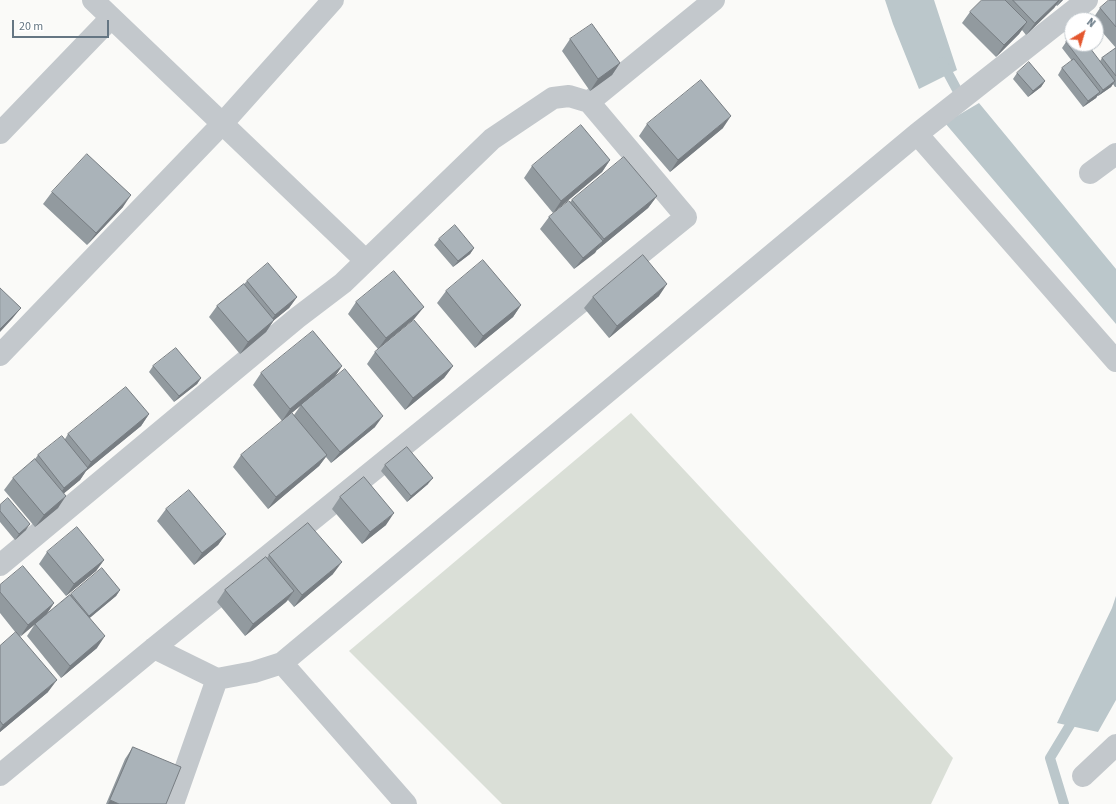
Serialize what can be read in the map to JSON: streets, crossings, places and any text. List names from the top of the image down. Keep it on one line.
{"scale_bar":"20 m","north":"top right"}
